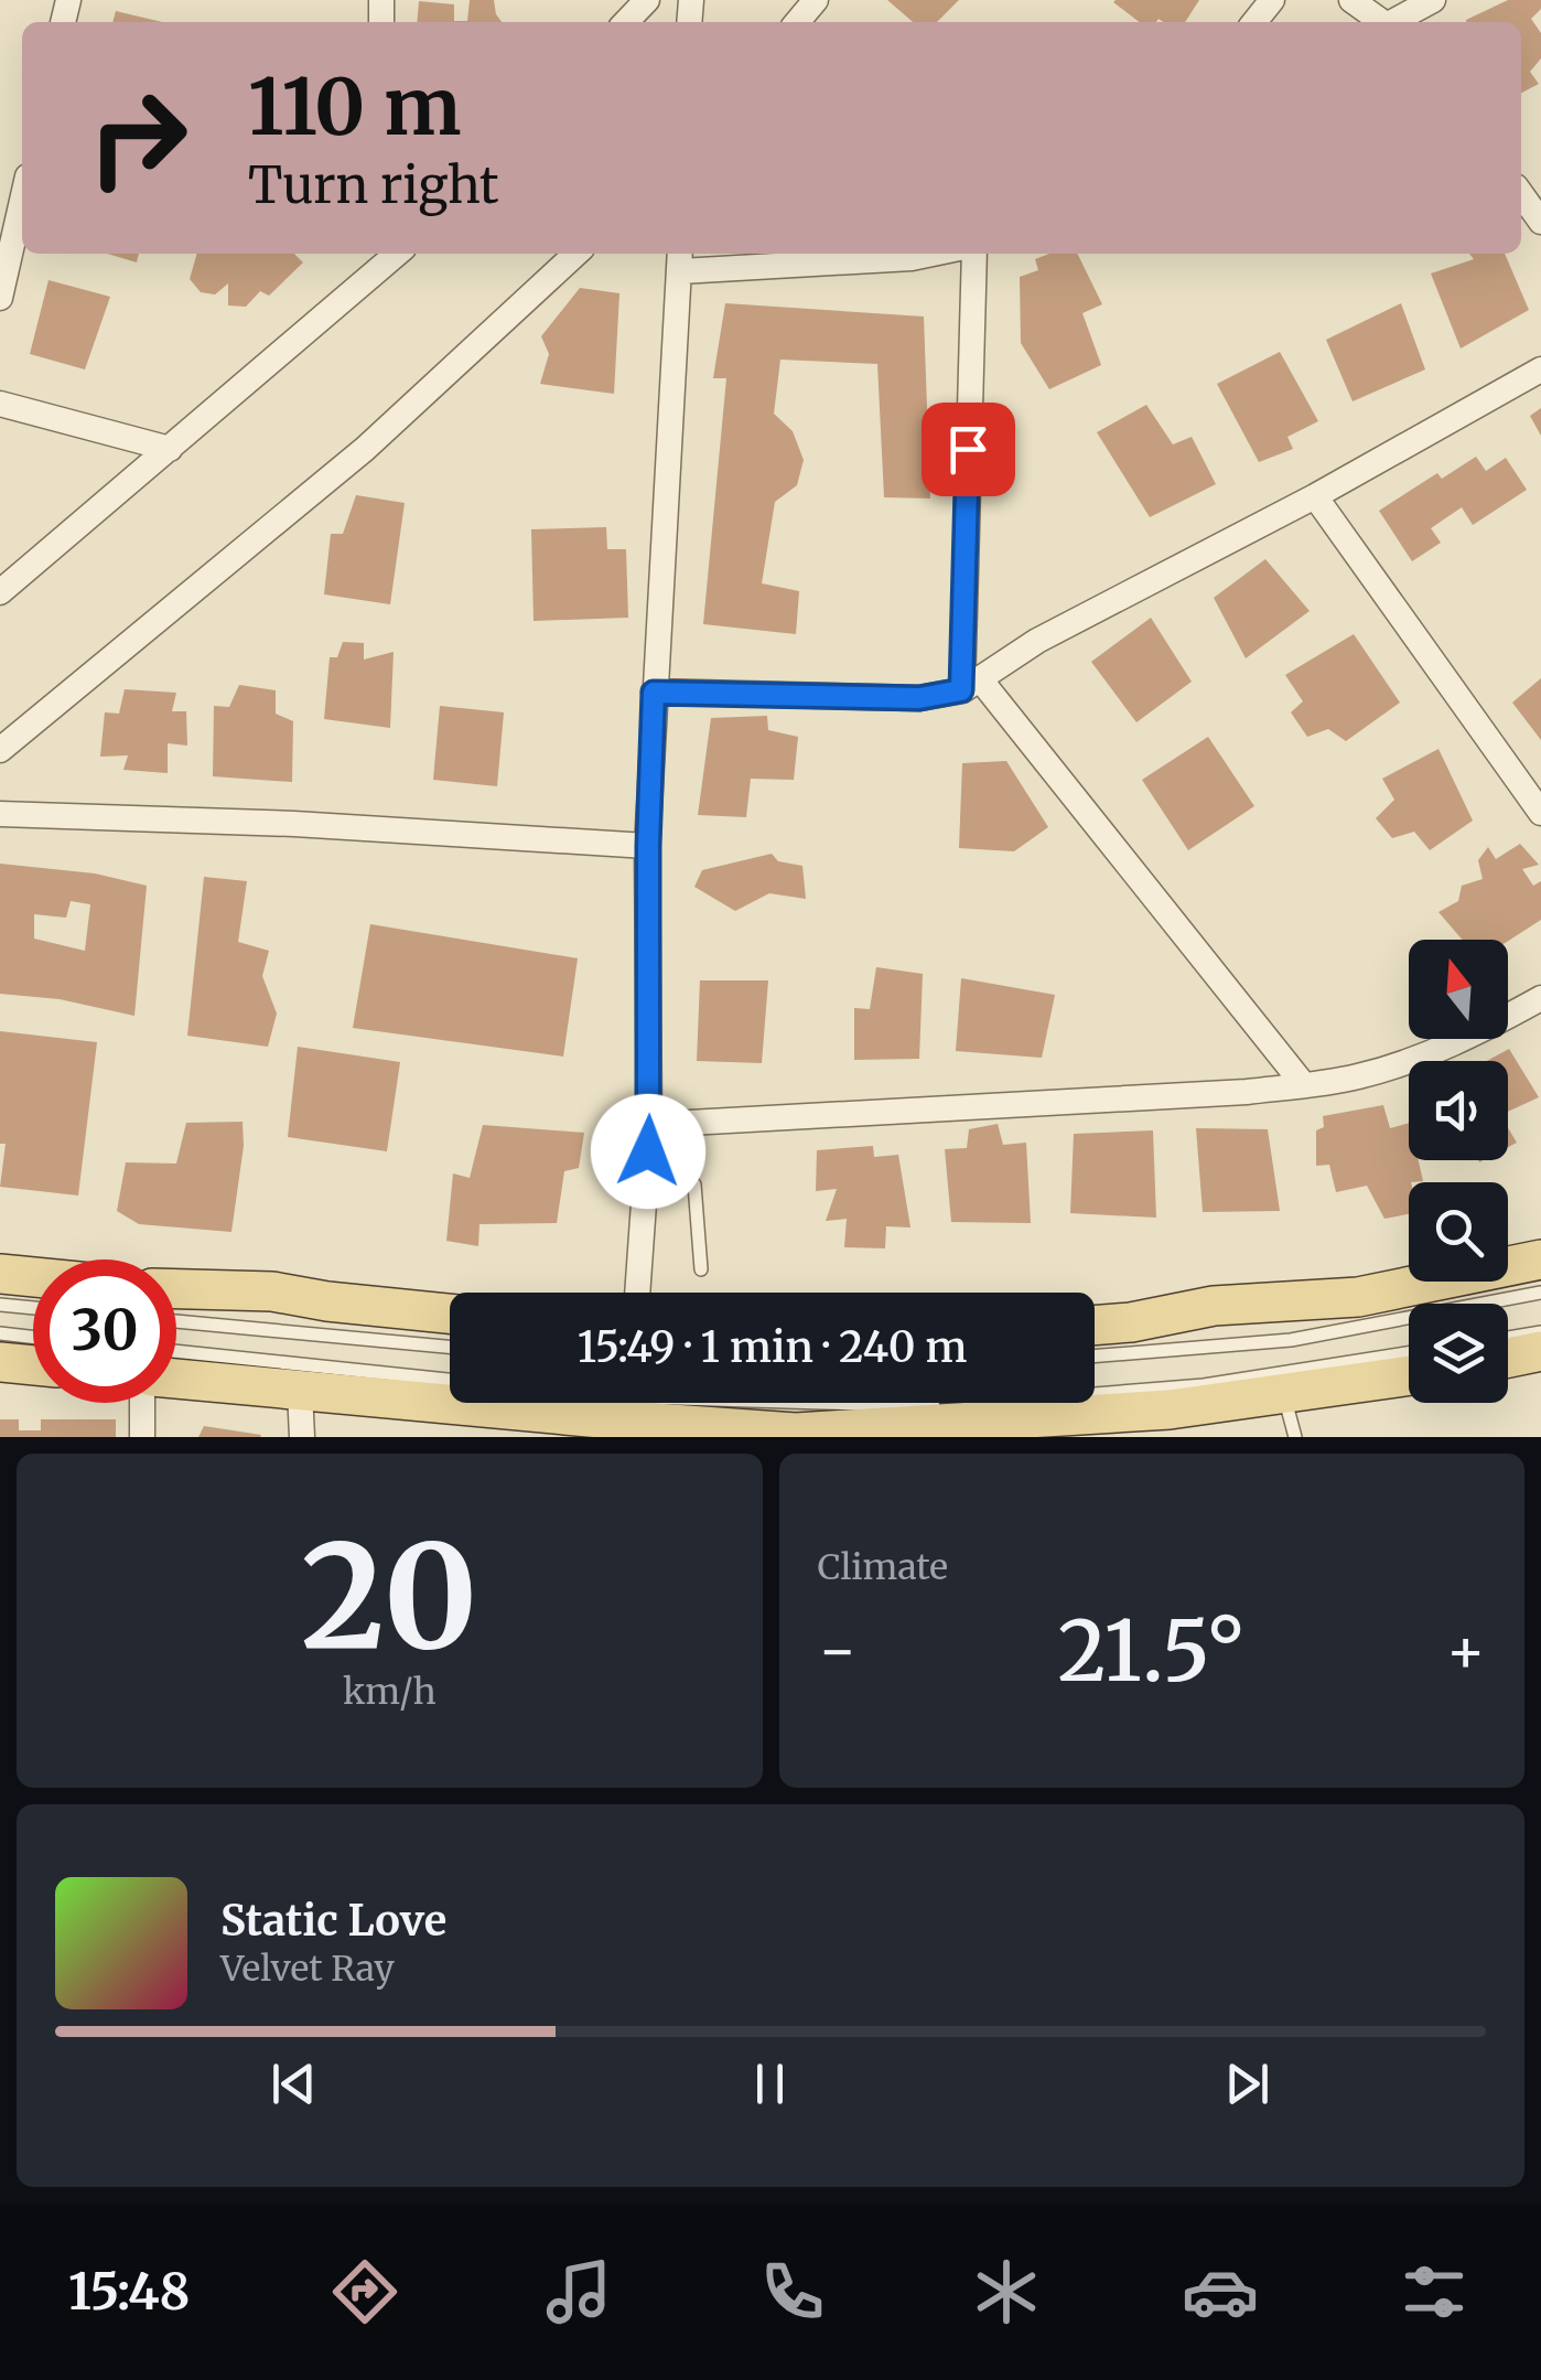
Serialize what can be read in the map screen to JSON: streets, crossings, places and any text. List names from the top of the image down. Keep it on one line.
{"north":"top","page":{"turn":["110 m","Turn right"],"limit":"30","trip":"15:49 · 1 min · 240 m","tile":[["20","km/h"],"Climate"],"heat":["−","21.5°","+"],"song":["Static Love","Velvet Ray"],"tabs":"15:48"}}
